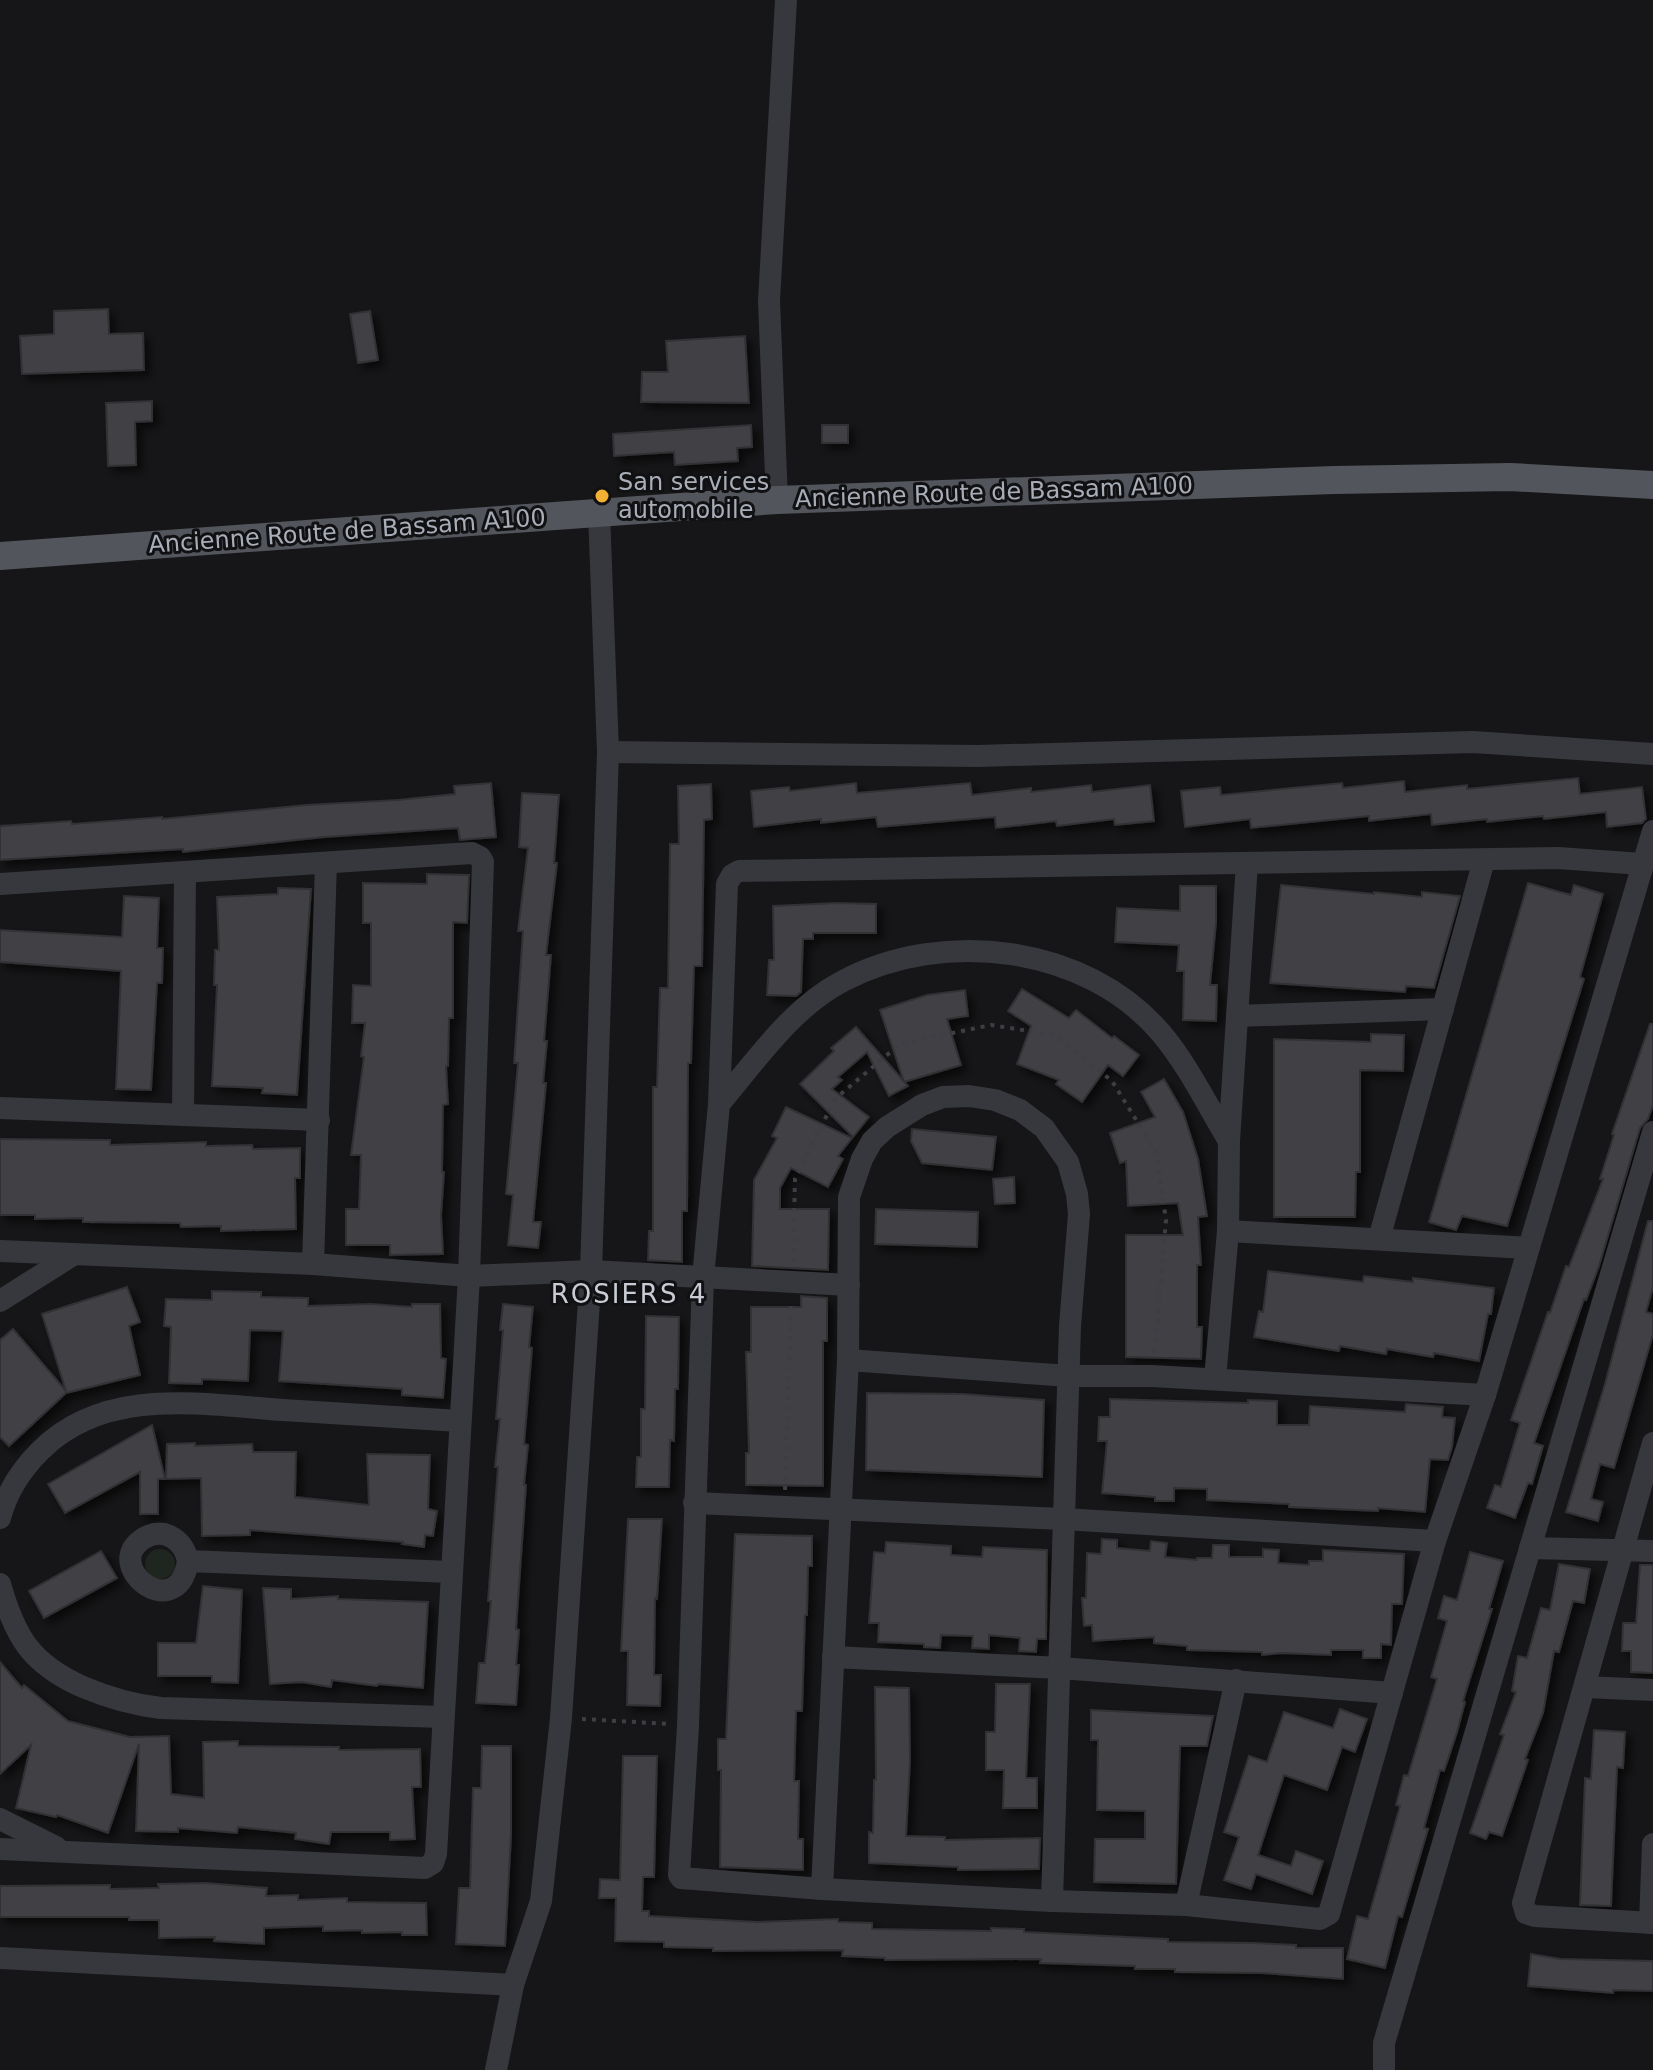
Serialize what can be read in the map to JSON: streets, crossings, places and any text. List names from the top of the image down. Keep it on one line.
{"streets":{"main road":["Ancienne Route de Bassam A100"]},"districts":["ROSIERS 4"],"places":["San services automobile"]}
